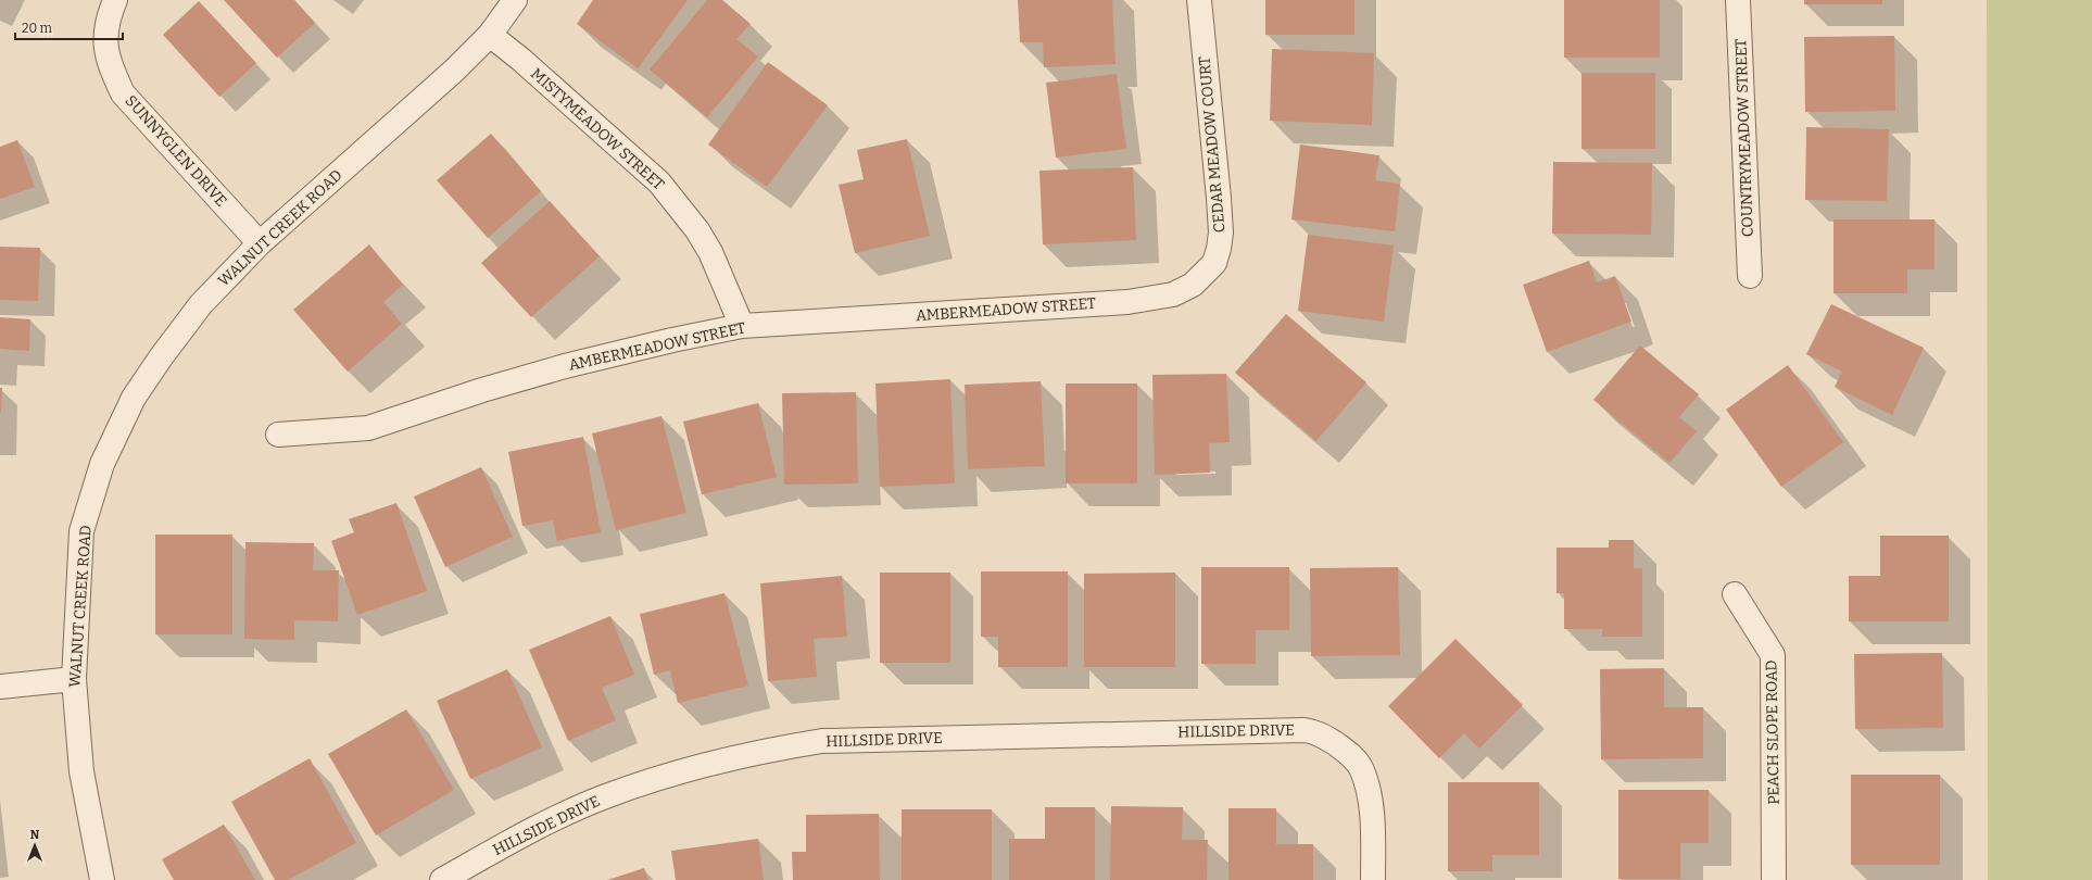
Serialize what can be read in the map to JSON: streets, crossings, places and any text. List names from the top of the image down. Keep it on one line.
{"streets":{"street":["MISTYMEADOW STREET","COUNTRYMEADOW STREET","CEDAR MEADOW COURT","SUNNYGLEN DRIVE","WALNUT CREEK ROAD","AMBERMEADOW STREET","HILLSIDE DRIVE","PEACH SLOPE ROAD"]},"crossings":[["MISTYMEADOW STREET","WALNUT CREEK ROAD"],["MISTYMEADOW STREET","AMBERMEADOW STREET"],["CEDAR MEADOW COURT","AMBERMEADOW STREET"],["SUNNYGLEN DRIVE","WALNUT CREEK ROAD"]],"scale_bar":"20 m","north":"top"}
